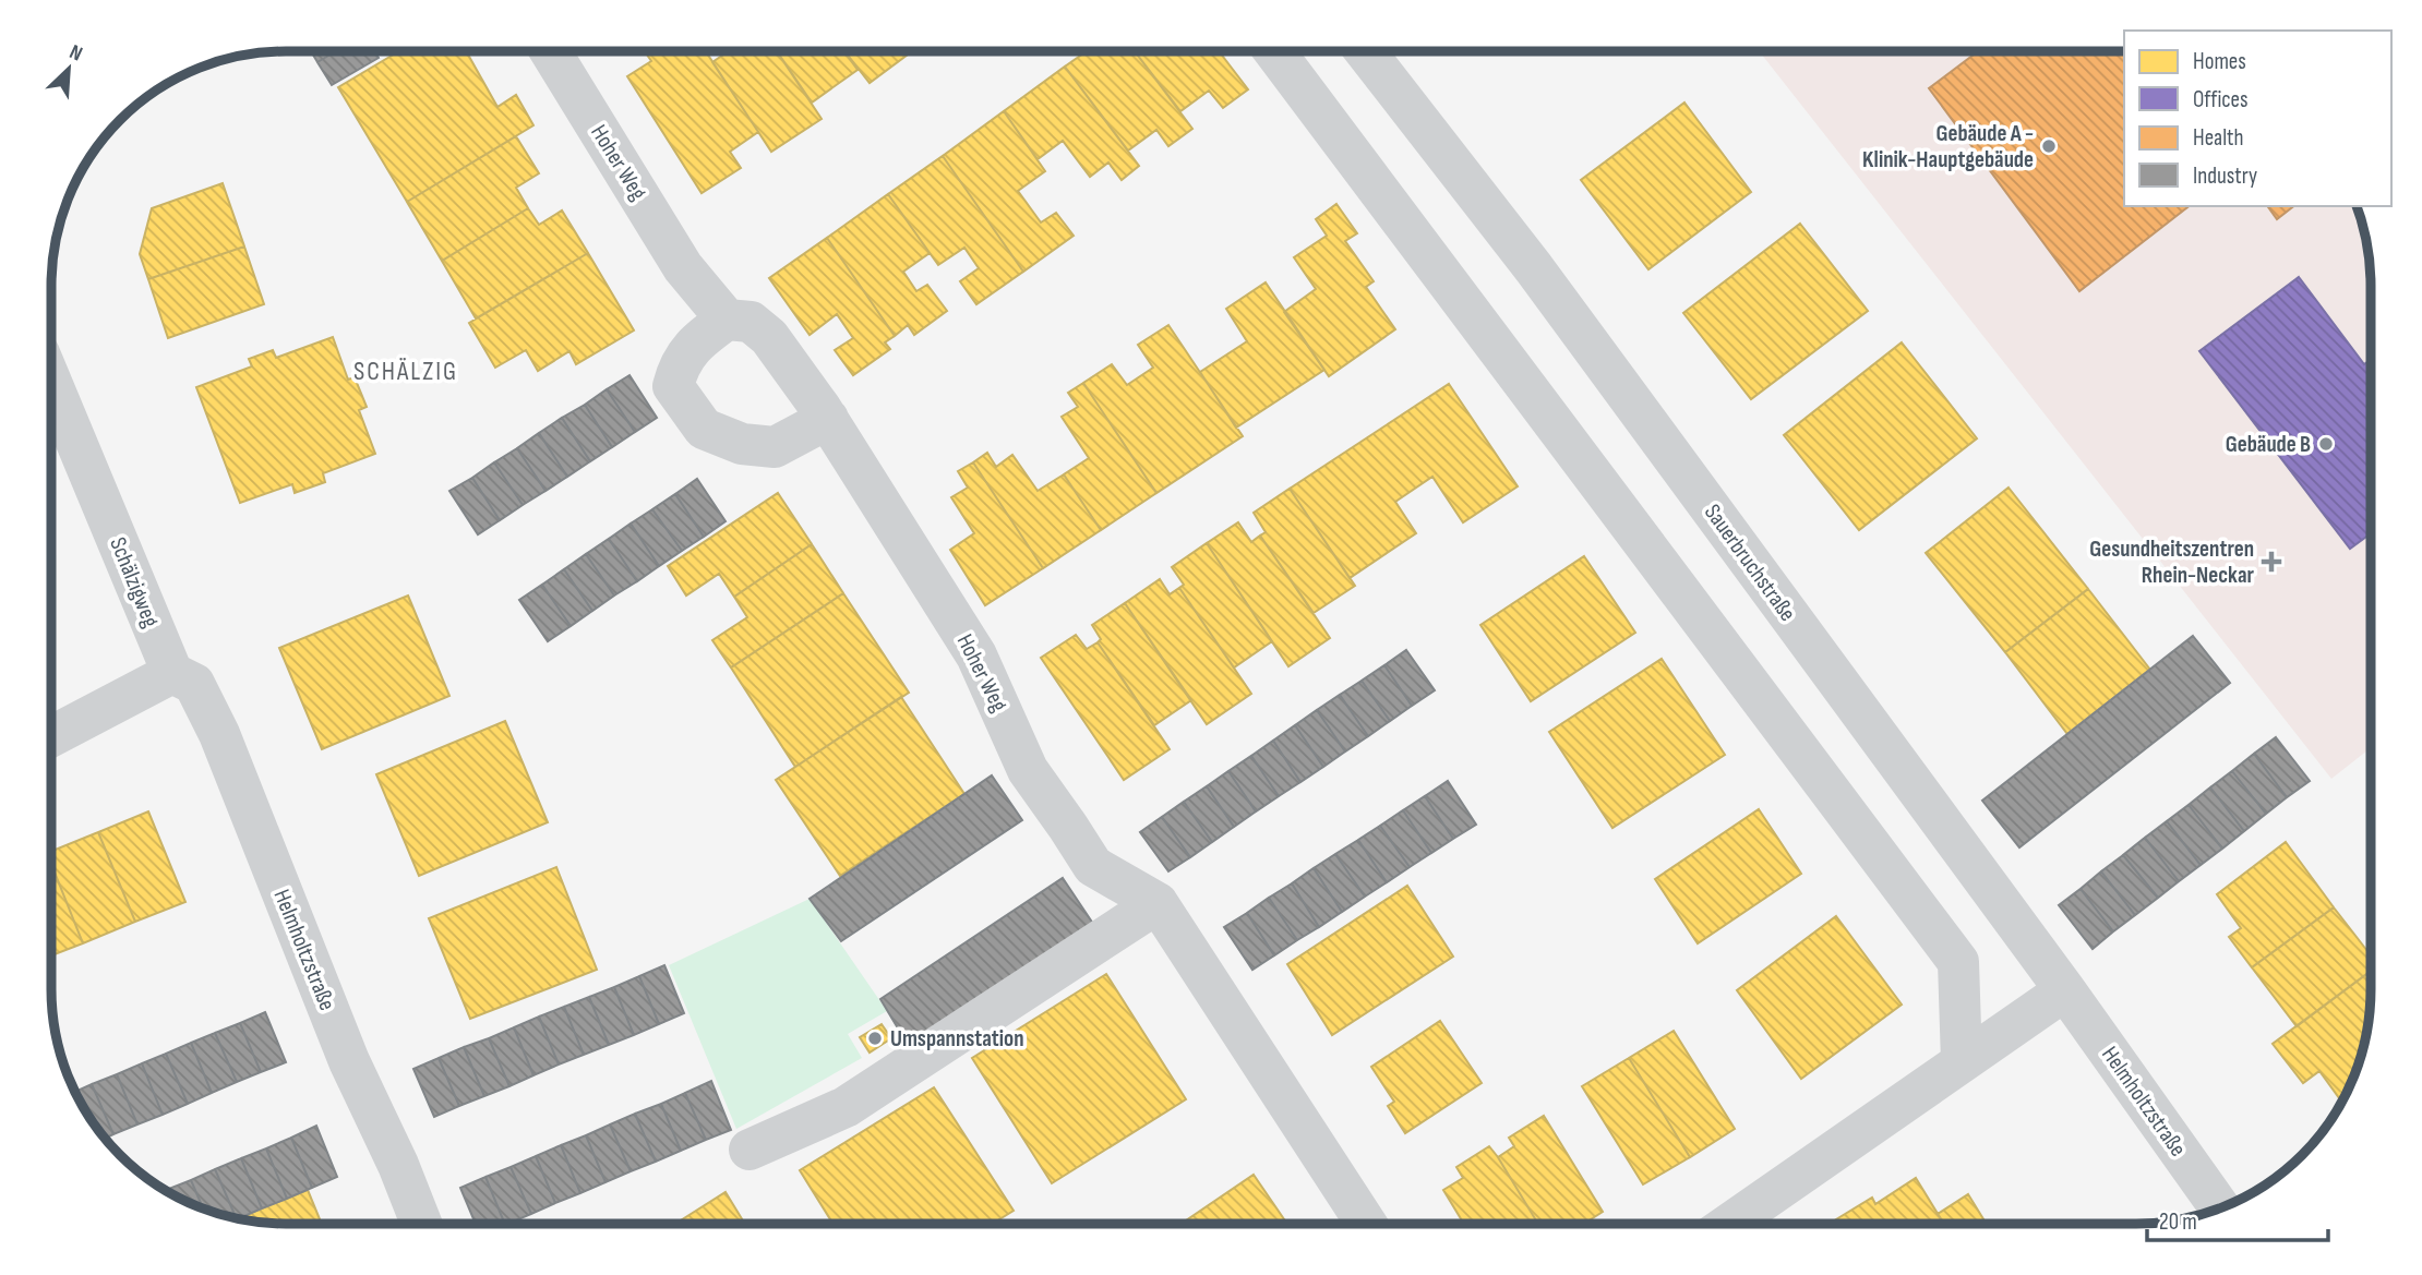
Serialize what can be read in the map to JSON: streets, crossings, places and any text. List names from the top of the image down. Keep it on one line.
{"streets":{"street":["Hoher Weg","Sauerbruchstraße","Schälzigweg","Helmholtzstraße"]},"crossings":[["Sauerbruchstraße","Helmholtzstraße"],["Schälzigweg","Helmholtzstraße"]],"districts":["SCHÄLZIG"],"places":{"other":["Gebäude A - Klinik-Hauptgebäude","Gebäude B","Umspannstation"],"health":["Gesundheitszentren Rhein-Neckar"]},"legend":["Homes","Offices","Health","Industry"],"scale_bar":"20 m","north":"top right"}
